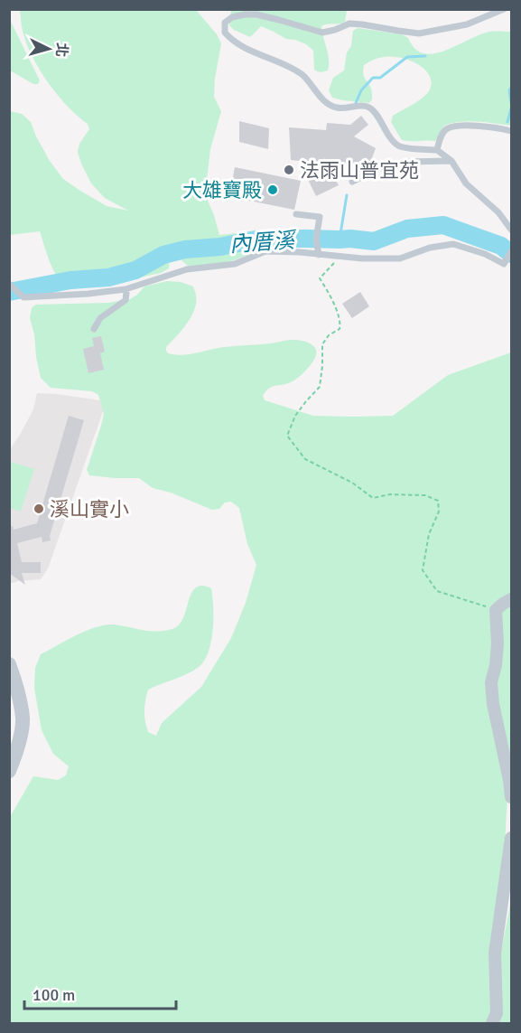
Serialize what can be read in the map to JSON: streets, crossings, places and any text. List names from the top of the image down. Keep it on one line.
{"water":["內厝溪"],"places":["法雨山普宜苑","大雄寶殿","溪山實小"],"scale_bar":"100 m","north":"right"}
